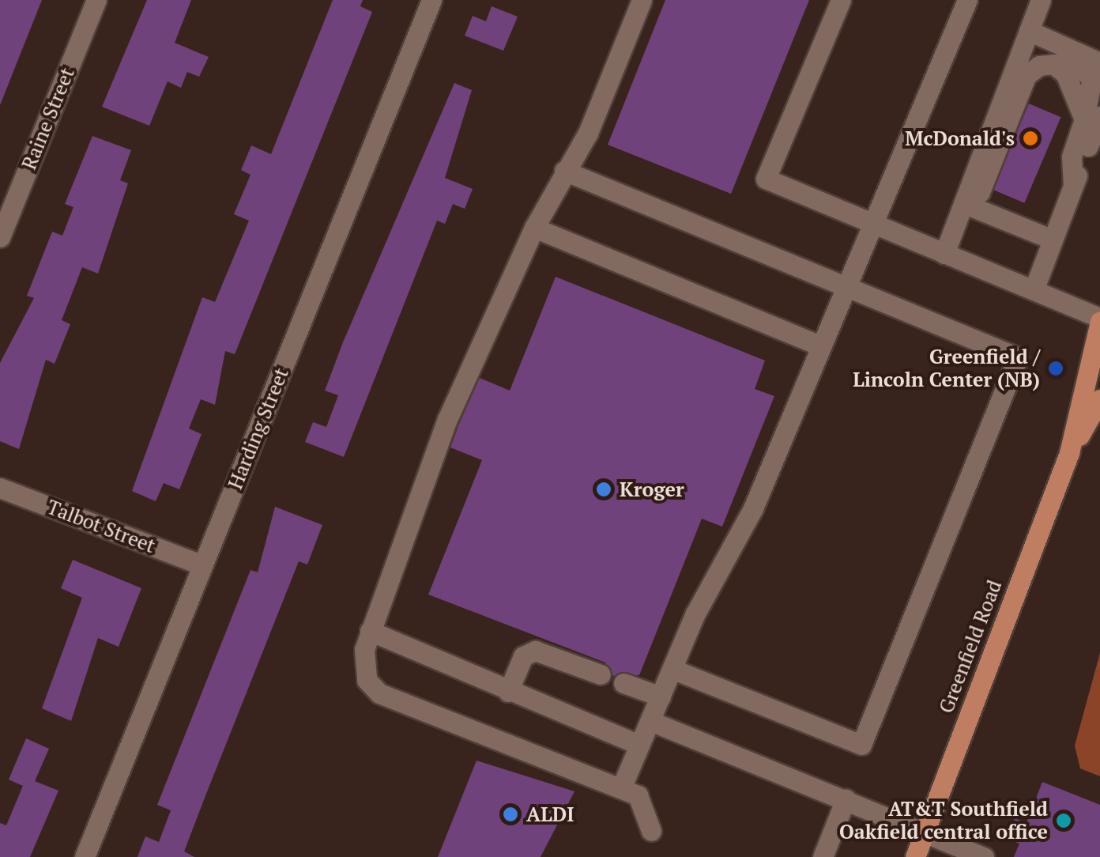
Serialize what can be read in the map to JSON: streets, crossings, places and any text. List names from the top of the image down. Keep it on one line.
{"streets":{"main road":["Greenfield Road"],"street":["Raine Street","Harding Street","Talbot Street"]},"crossings":[["Harding Street","Talbot Street"]],"places":["McDonald's","Greenfield / Lincoln Center (NB)","Kroger","ALDI","AT&T Southfield Oakfield central office"]}
